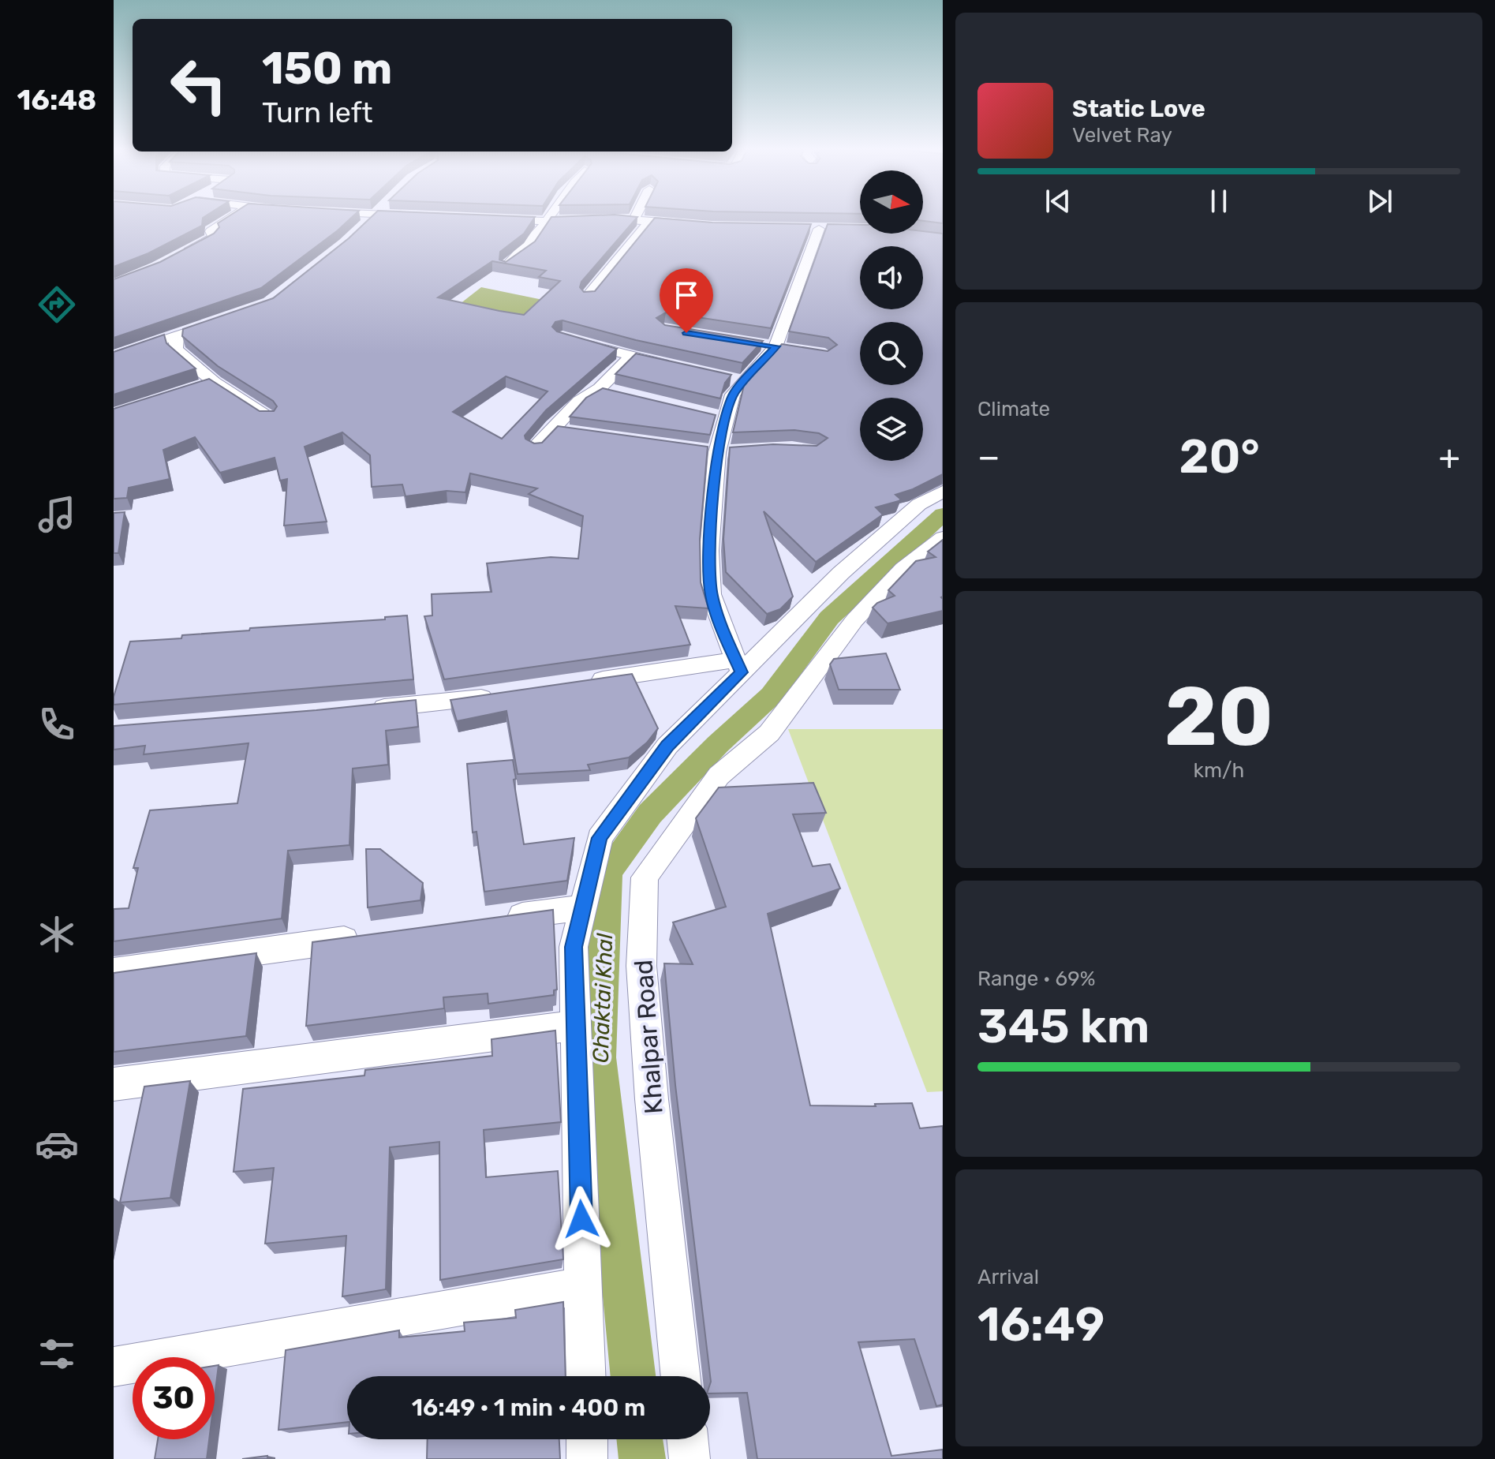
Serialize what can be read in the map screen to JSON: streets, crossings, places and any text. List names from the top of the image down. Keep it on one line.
{"streets":{"street":["Khalpar Road"]},"water":["Chaktai Khal"],"north":"right","page":{"tabs":"16:48","turn":["150 m","Turn left"],"song":["Static Love","Velvet Ray"],"tile":["Climate",["20","km/h"],["Range · 69%","345 km"],["Arrival","16:49"]],"heat":["−","20°","+"],"limit":"30","trip":"16:49 · 1 min · 400 m"}}
